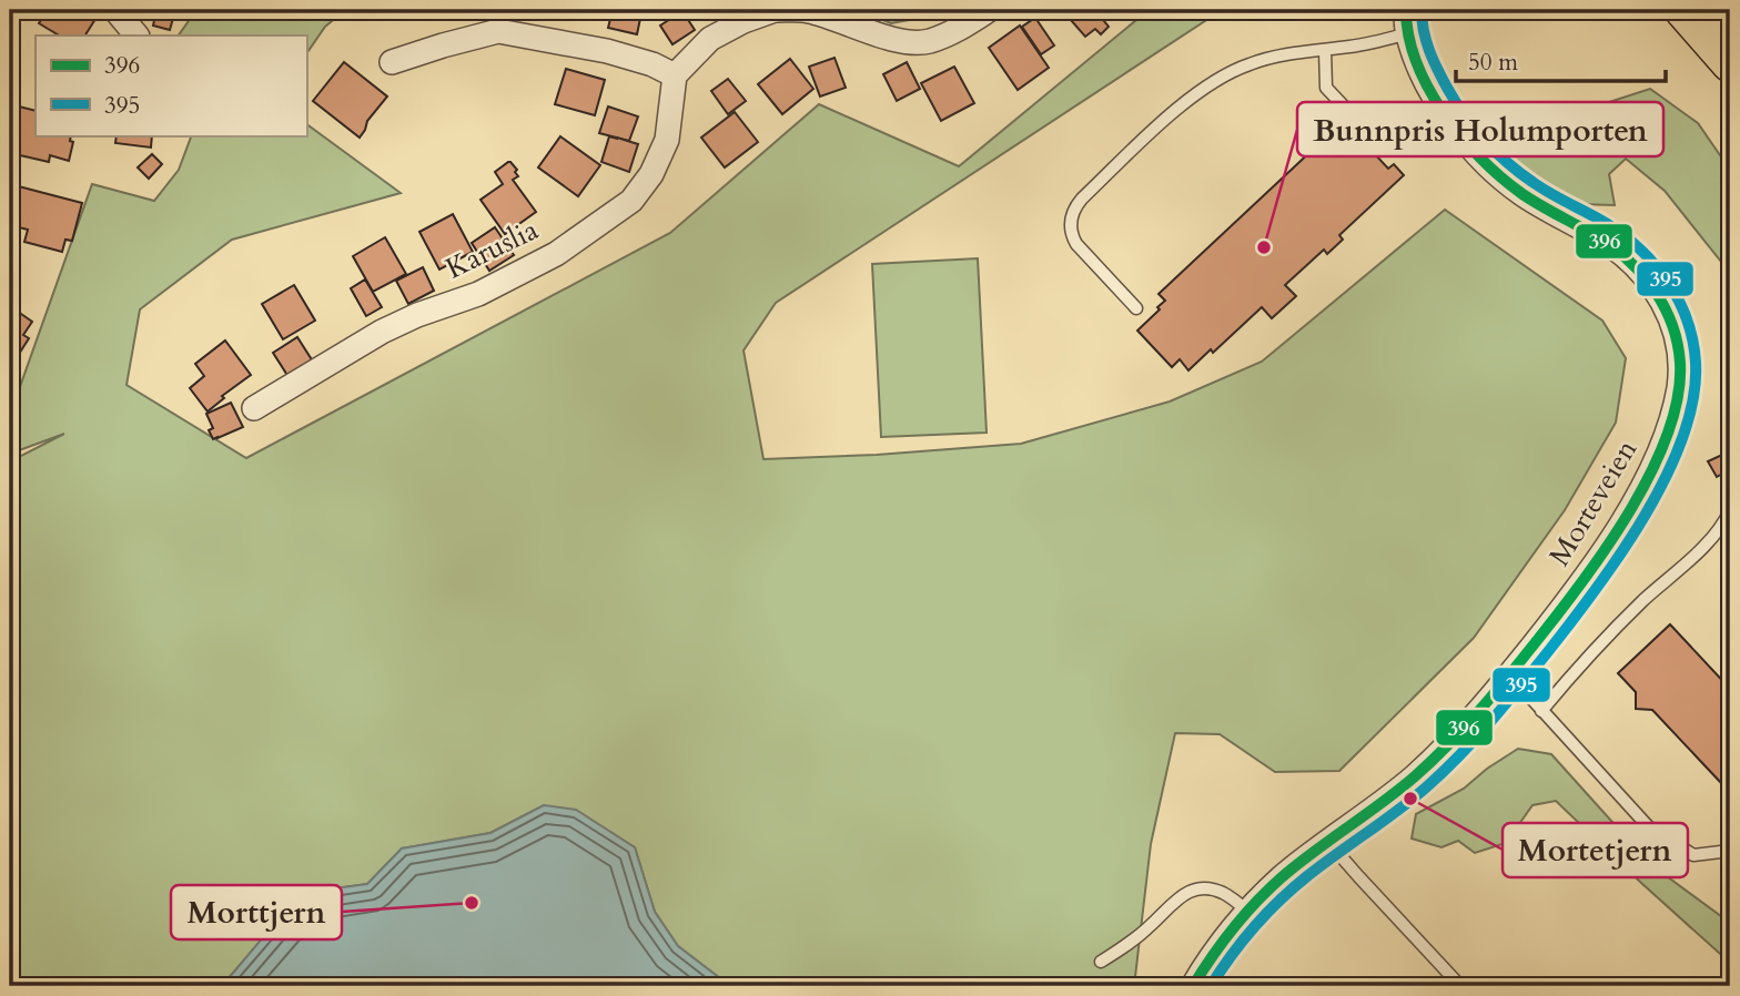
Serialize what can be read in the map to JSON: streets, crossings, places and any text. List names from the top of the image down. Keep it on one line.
{"streets":{"street":["Karuslia","Morteveien"]},"places":["Bunnpris Holumporten","Mortetjern","Morttjern"],"lines":["transit line 396","transit line 395"],"legend":["396","395"],"scale_bar":"50 m"}
